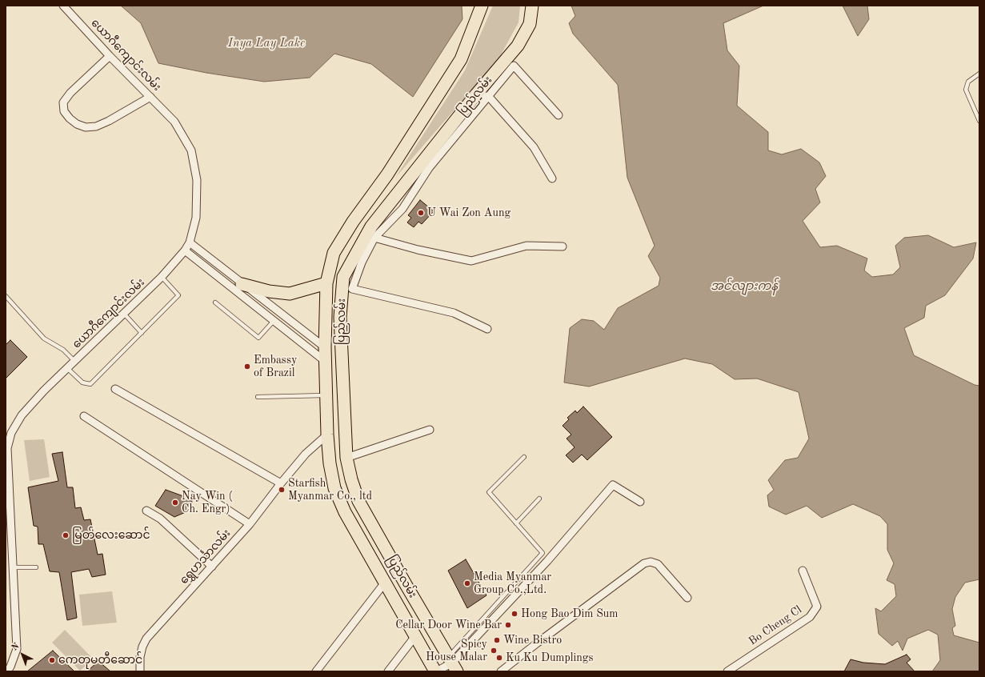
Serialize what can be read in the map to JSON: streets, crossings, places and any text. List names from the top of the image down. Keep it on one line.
{"streets":{"highway":["ပြည်လမ်း"],"street":["ယောဂီကျောင်းလမ်း","ရွှေဟင်္သာလမ်း","Bo Cheng Cl"]},"crossings":[["ပြည်လမ်း","ရွှေဟင်္သာလမ်း"]],"water":["Inya Lay Lake","အင်လျားကန်"],"places":["U Wai Zon Aung","Embassy of Brazil","Starfish Myanmar Co., ltd","Nay Win ( Ch. Engr)","မြတ်လေးဆောင်","Media Myanmar Group Co.,Ltd.","Hong Bao Dim Sum","Cellar Door Wine Bar","Wine Bistro","Spicy House Malar","Ku Ku Dumplings","ကေတုမတီဆောင်"],"north":"top left"}
